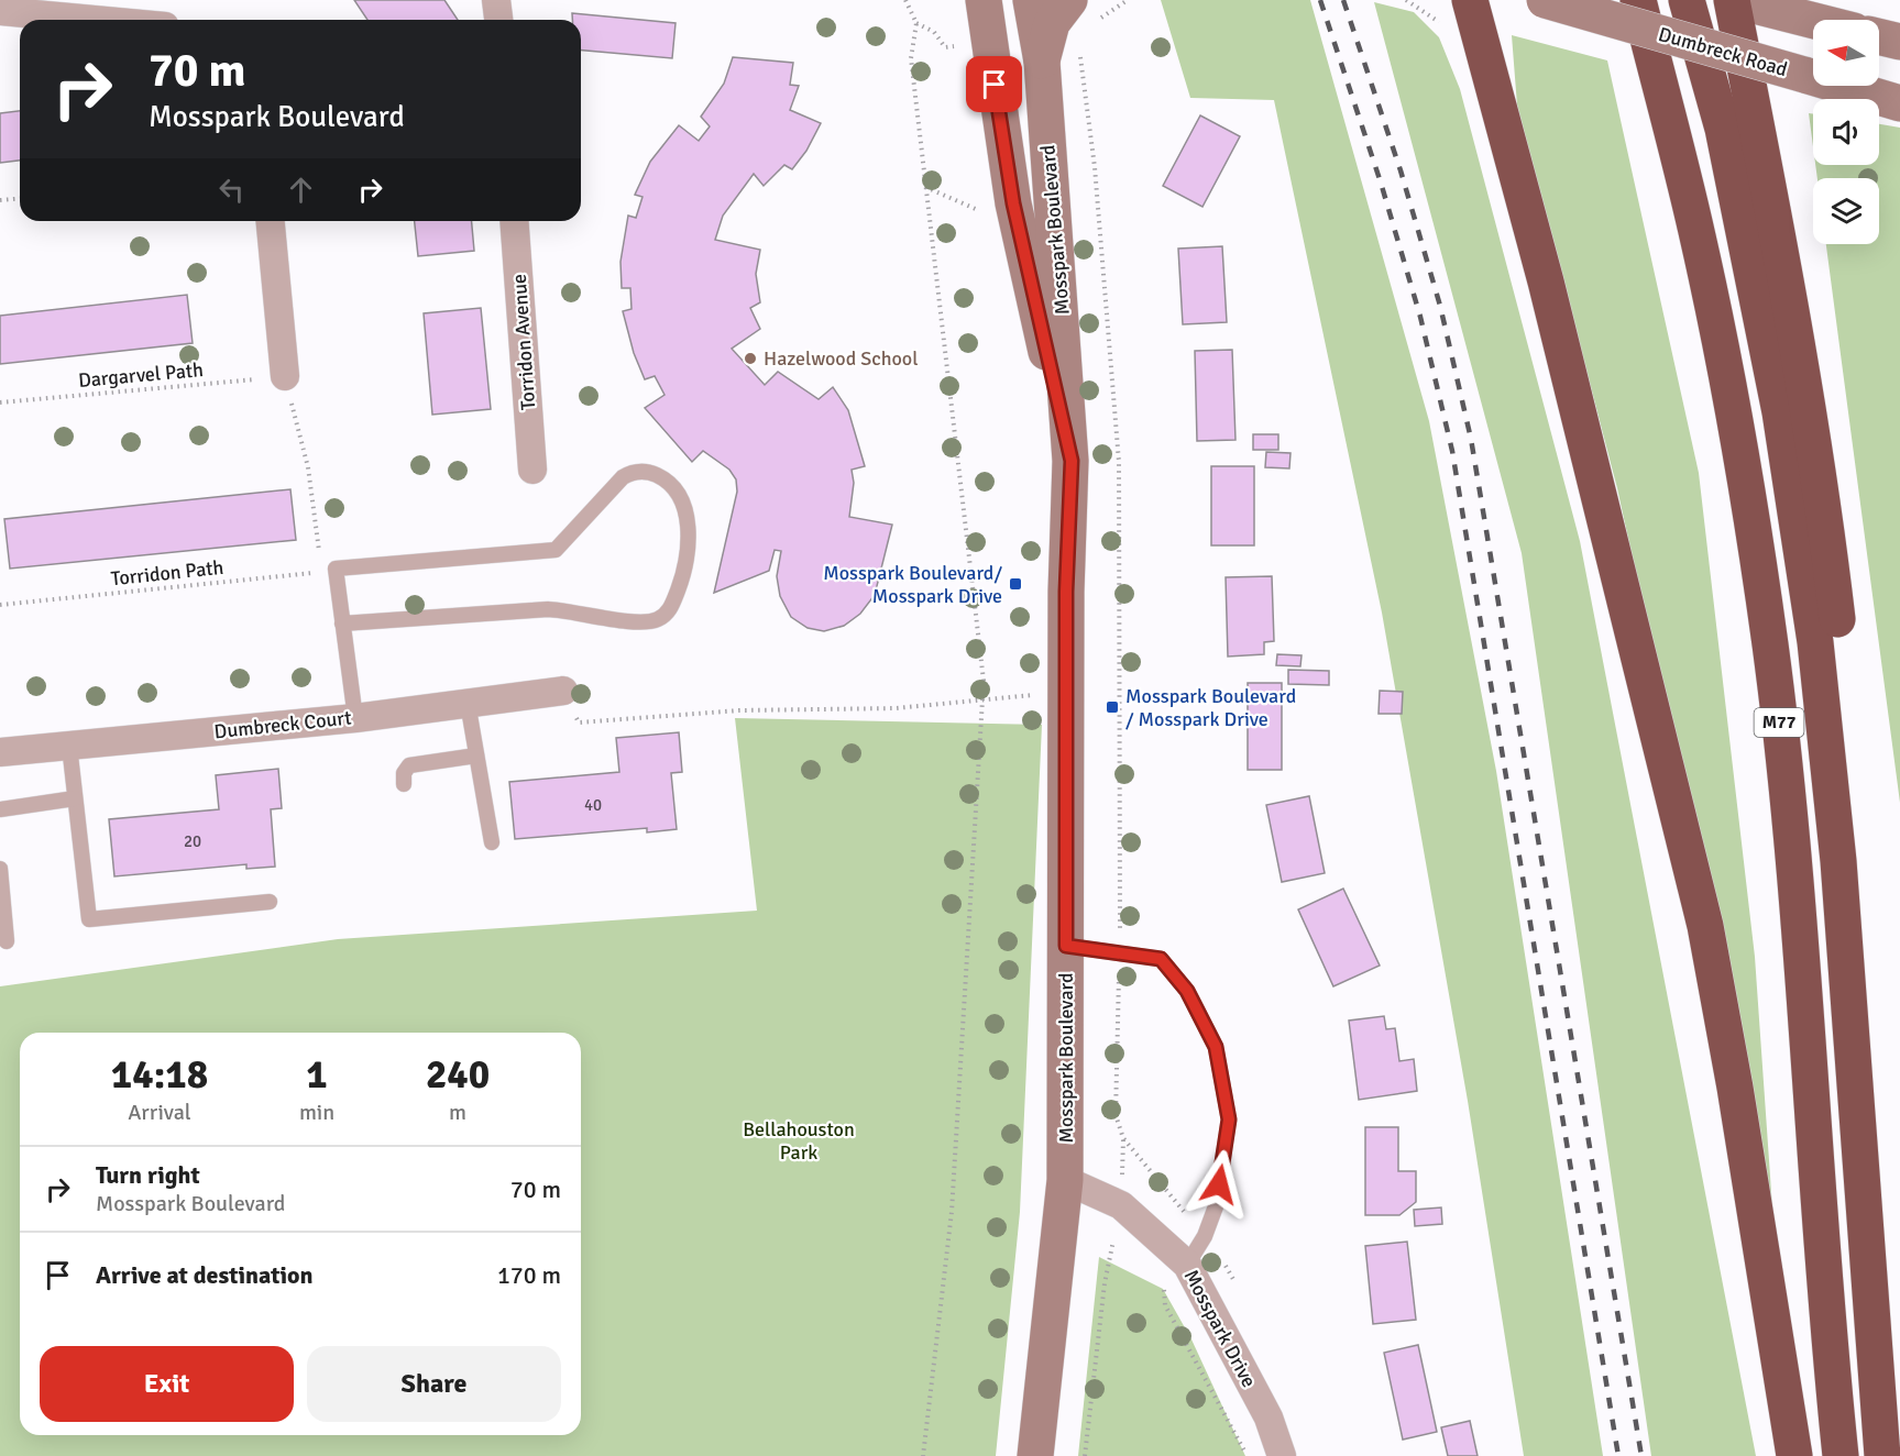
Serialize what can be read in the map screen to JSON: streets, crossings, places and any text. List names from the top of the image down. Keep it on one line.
{"streets":{"highway":["M77"],"street":["Dumbreck Road","Mosspark Boulevard","Torridon Avenue","Dumbreck Court","Mosspark Drive"],"path":["Dargarvel Path","Torridon Path"]},"crossings":[["Mosspark Boulevard","Mosspark Drive"]],"parks":["Bellahouston Park"],"places":{"other":["Hazelwood School"],"transit":["Mosspark Boulevard/ Mosspark Drive","Mosspark Boulevard / Mosspark Drive"]},"house_numbers":["40","20"],"north":"left","page":{"turn":["70 m","Mosspark Boulevard"],"eta":["14:18","Arrival","1","min","240","m"],"list":[{"name":"Turn right","note":"Mosspark Boulevard","value":"70 m"},{"name":"Arrive at destination","value":"170 m"}],"buttons":["Exit","Share"]}}
